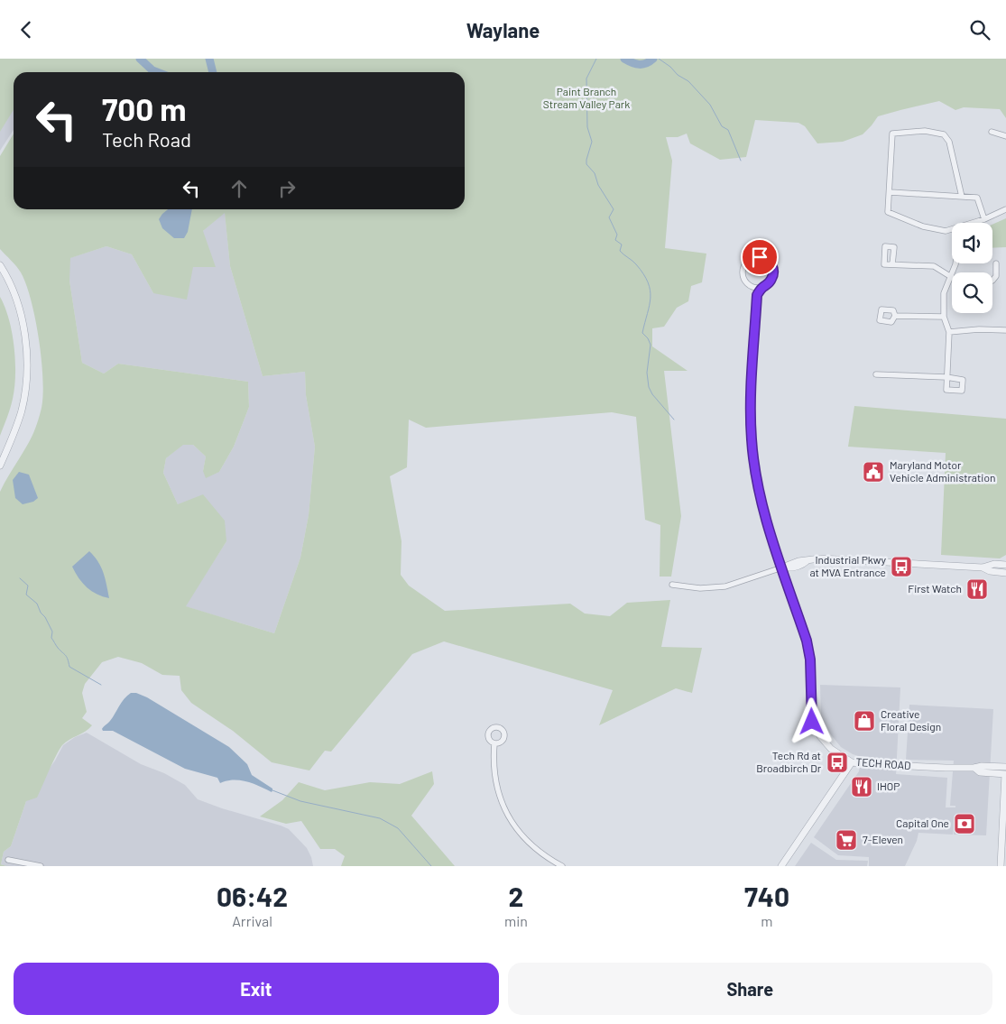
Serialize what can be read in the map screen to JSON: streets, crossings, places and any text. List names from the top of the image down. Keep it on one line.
{"streets":{"street":["TECH ROAD"]},"parks":["Paint Branch Stream Valley Park"],"places":{"public building":["Maryland Motor Vehicle Administration"],"bus stop":["Industrial Pkwy at MVA Entrance","Tech Rd at Broadbirch Dr"],"restaurant":["First Watch","IHOP"],"shop":["Creative Floral Design"],"bank":["Capital One"],"supermarket":["7-Eleven"]},"page":{"header":"Waylane","turn":["700 m","Tech Road"],"eta":["06:42","Arrival","2","min","740","m"],"buttons":["Exit","Share"]}}
